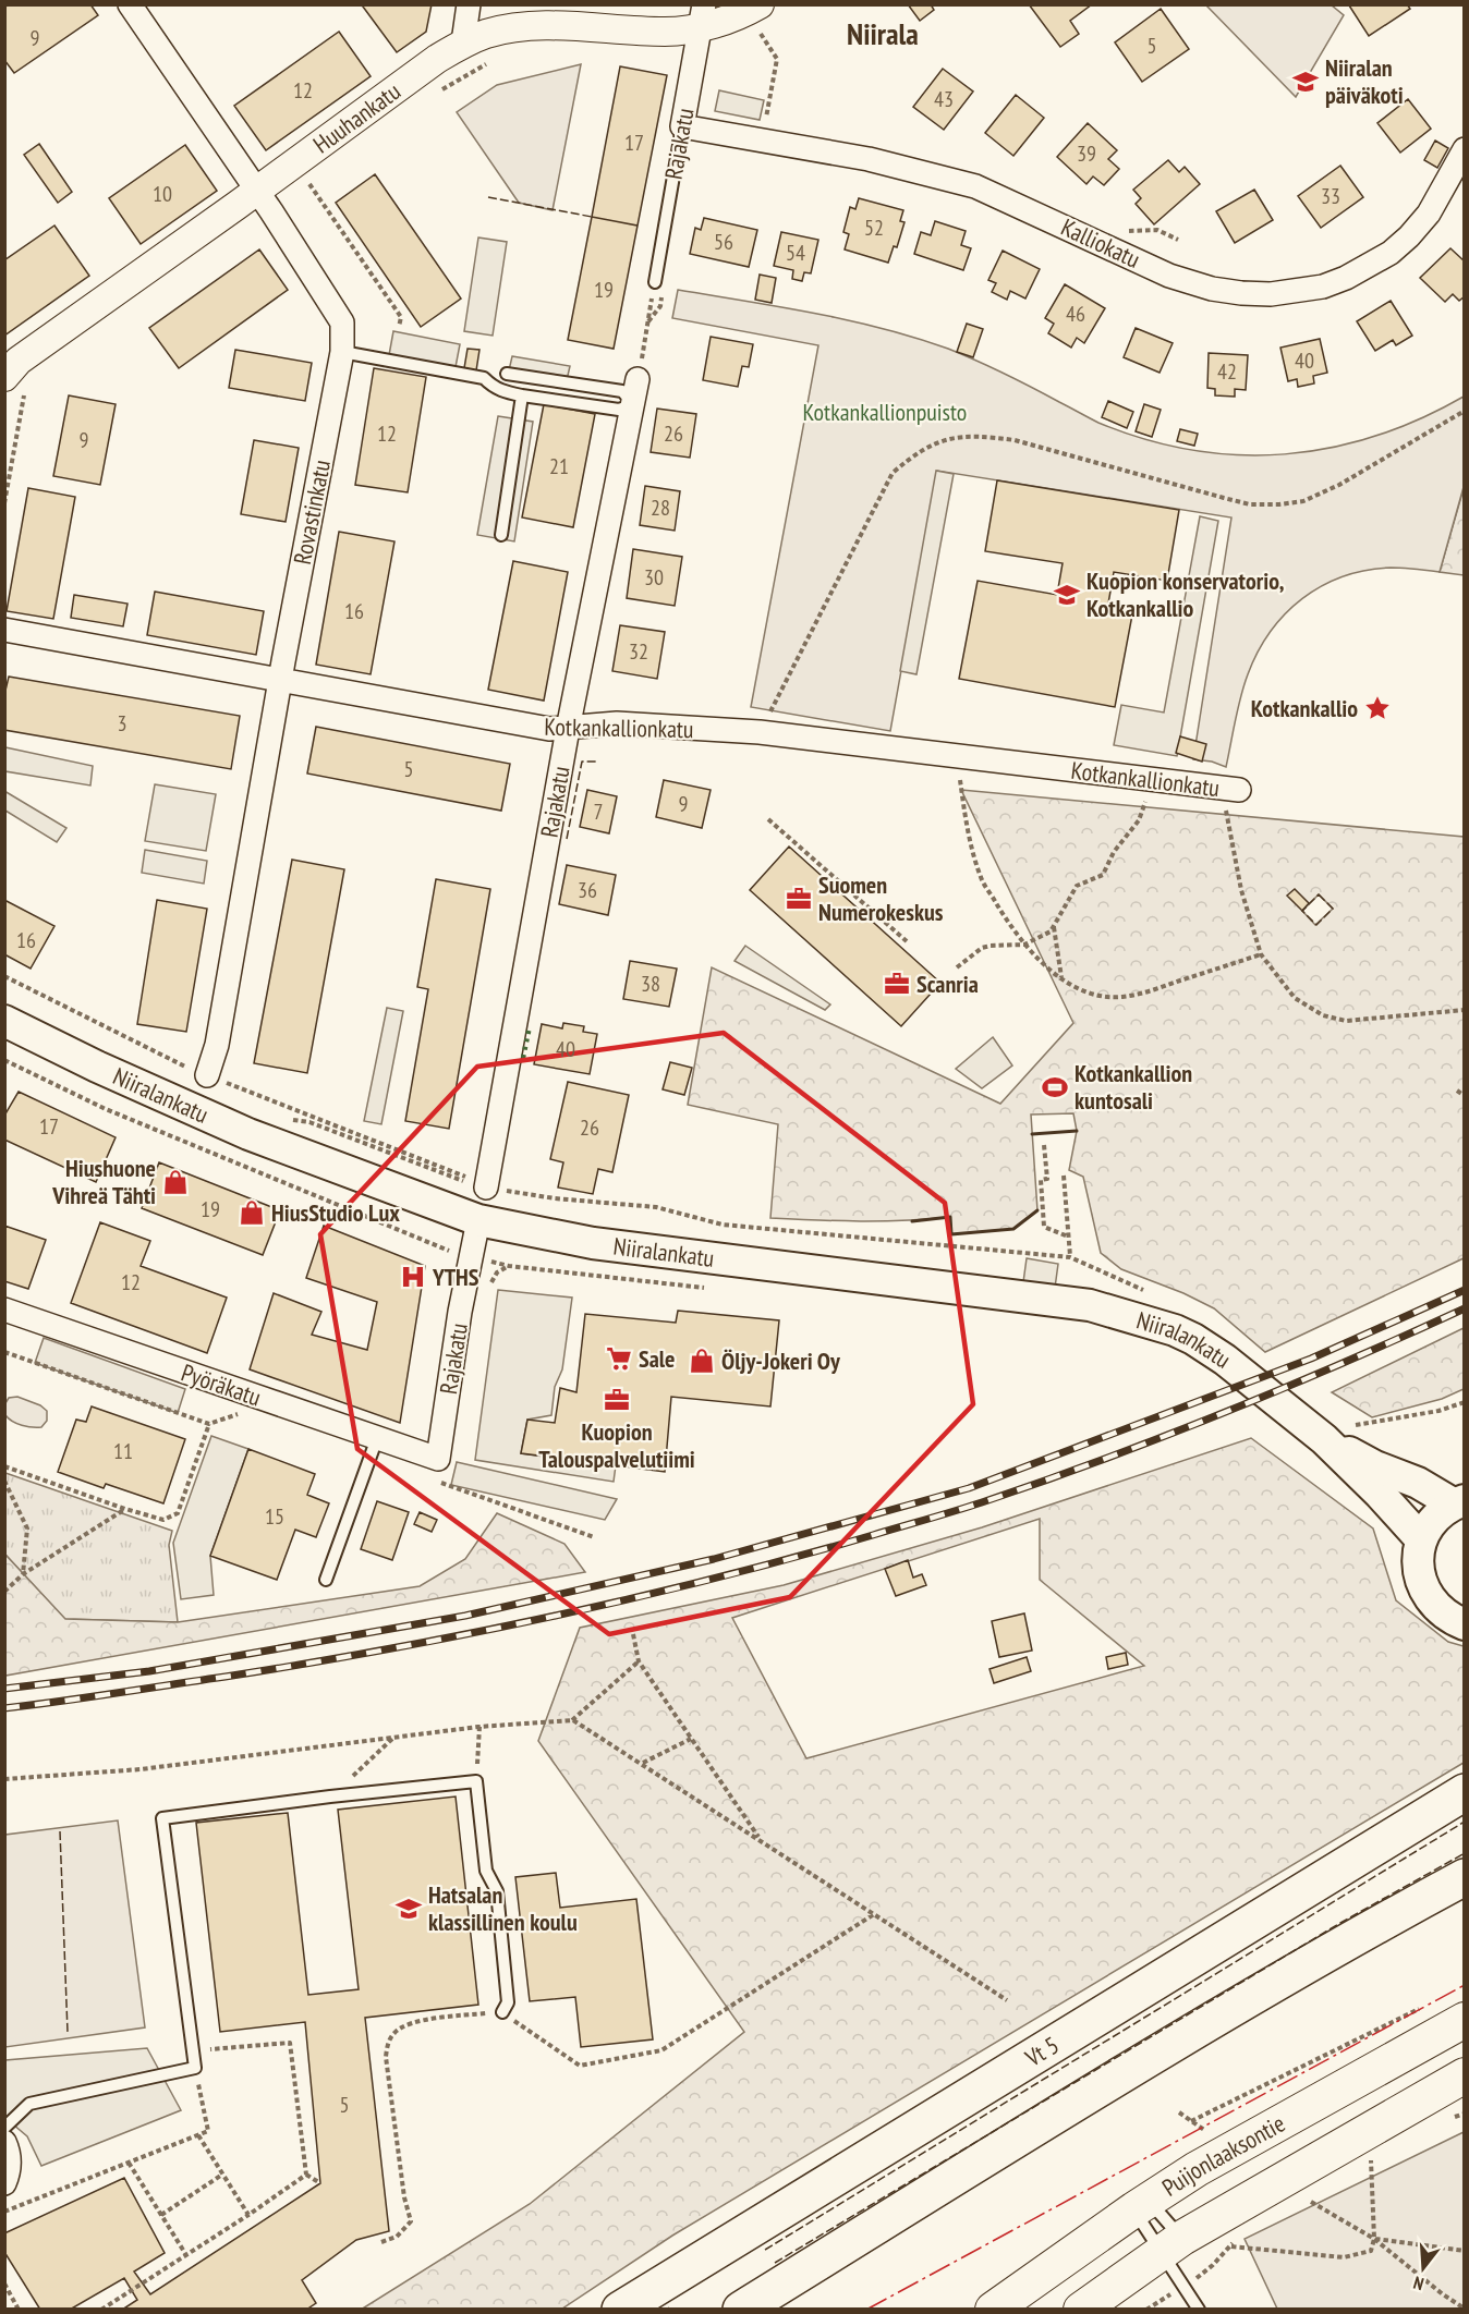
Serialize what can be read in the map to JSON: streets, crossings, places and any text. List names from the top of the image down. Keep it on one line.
{"streets":{"highway":["Vt 5"],"main road":["Niiralankatu","Puijonlaaksontie"],"street":["Huuhankatu","Rajakatu","Kalliokatu","Rovastinkatu","Kotkankallionkatu","Pyöräkatu"]},"crossings":[["Huuhankatu","Rajakatu"],["Huuhankatu","Rovastinkatu"],["Rajakatu","Kalliokatu"],["Rajakatu","Kotkankallionkatu"],["Rajakatu","Niiralankatu"],["Rajakatu","Pyöräkatu"],["Rovastinkatu","Kotkankallionkatu"]],"districts":["Niirala"],"parks":["Kotkankallionpuisto"],"places":{"school or university":["Niiralan päiväkoti","Kuopion konservatorio, Kotkankallio","Hatsalan klassillinen koulu"],"place":["Kotkankallio"],"office":["Suomen Numerokeskus","Scanria","Kuopion Talouspalvelutiimi"],"sports":["Kotkankallion kuntosali"],"shop":["Hiushuone Vihreä Tähti","HiusStudio Lux","Öljy-Jokeri Oy"],"hospital":["YTHS"],"supermarket":["Sale"]},"house_numbers":["9","5","12","43","17","39","10","33","52","56","54","19","46","40","42","12","26","9","21","28","30","16","32","3","5","9","7","36","16","38","40","17","26","19","12","11","15","5"],"north":"bottom"}
